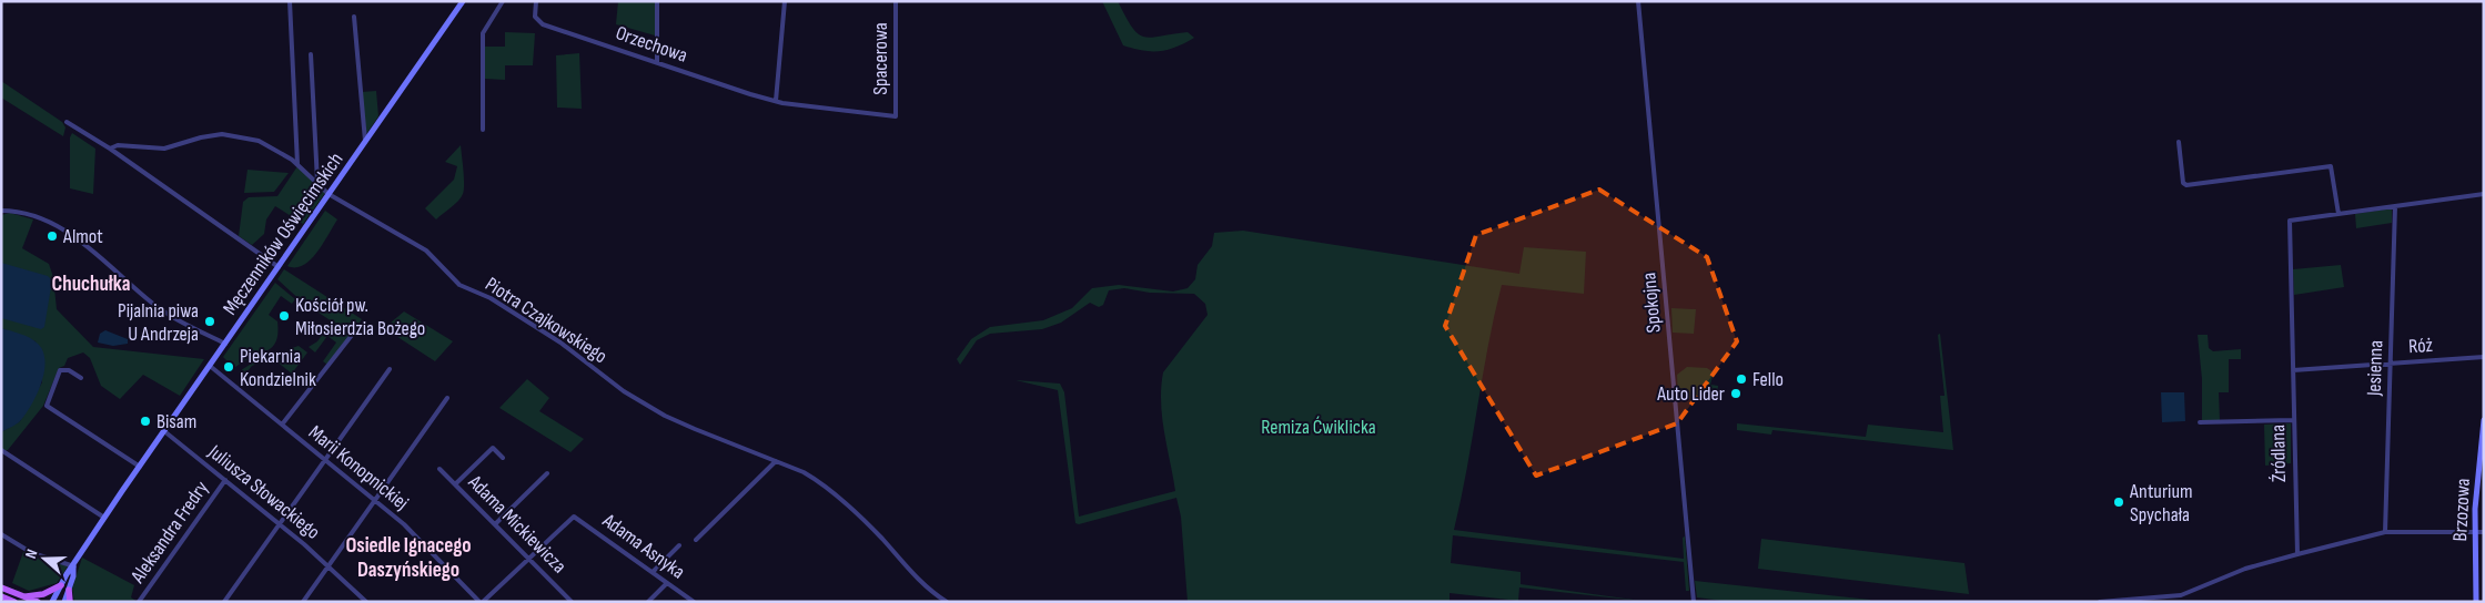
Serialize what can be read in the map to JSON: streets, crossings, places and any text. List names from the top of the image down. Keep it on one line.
{"streets":{"main road":["Męczenników Oświęcimskich","Brzozowa"],"street":["Orzechowa","Spacerowa","Spokojna","Piotra Czajkowskiego","Róż","Jesienna","Źródlana","Marii Konopnickiej","Juliusza Słowackiego","Adama Mickiewicza","Aleksandra Fredry","Adama Asnyka"]},"crossings":[["Orzechowa","Spacerowa"],["Męczenników Oświęcimskich","Piotra Czajkowskiego"],["Męczenników Oświęcimskich","Marii Konopnickiej"],["Męczenników Oświęcimskich","Juliusza Słowackiego"],["Róż","Jesienna"],["Róż","Źródlana"],["Jesienna","Źródlana"],["Juliusza Słowackiego","Aleksandra Fredry"],["Adama Mickiewicza","Adama Asnyka"]],"districts":["Chuchułka","Osiedle Ignacego Daszyńskiego"],"parks":["Remiza Ćwiklicka"],"places":["Almot","Kościół pw. Miłosierdzia Bożego","Pijalnia piwa U Andrzeja","Piekarnia Kondzielnik","Fello","Auto Lider","Bisam","Anturium Spychała"],"north":"left"}
